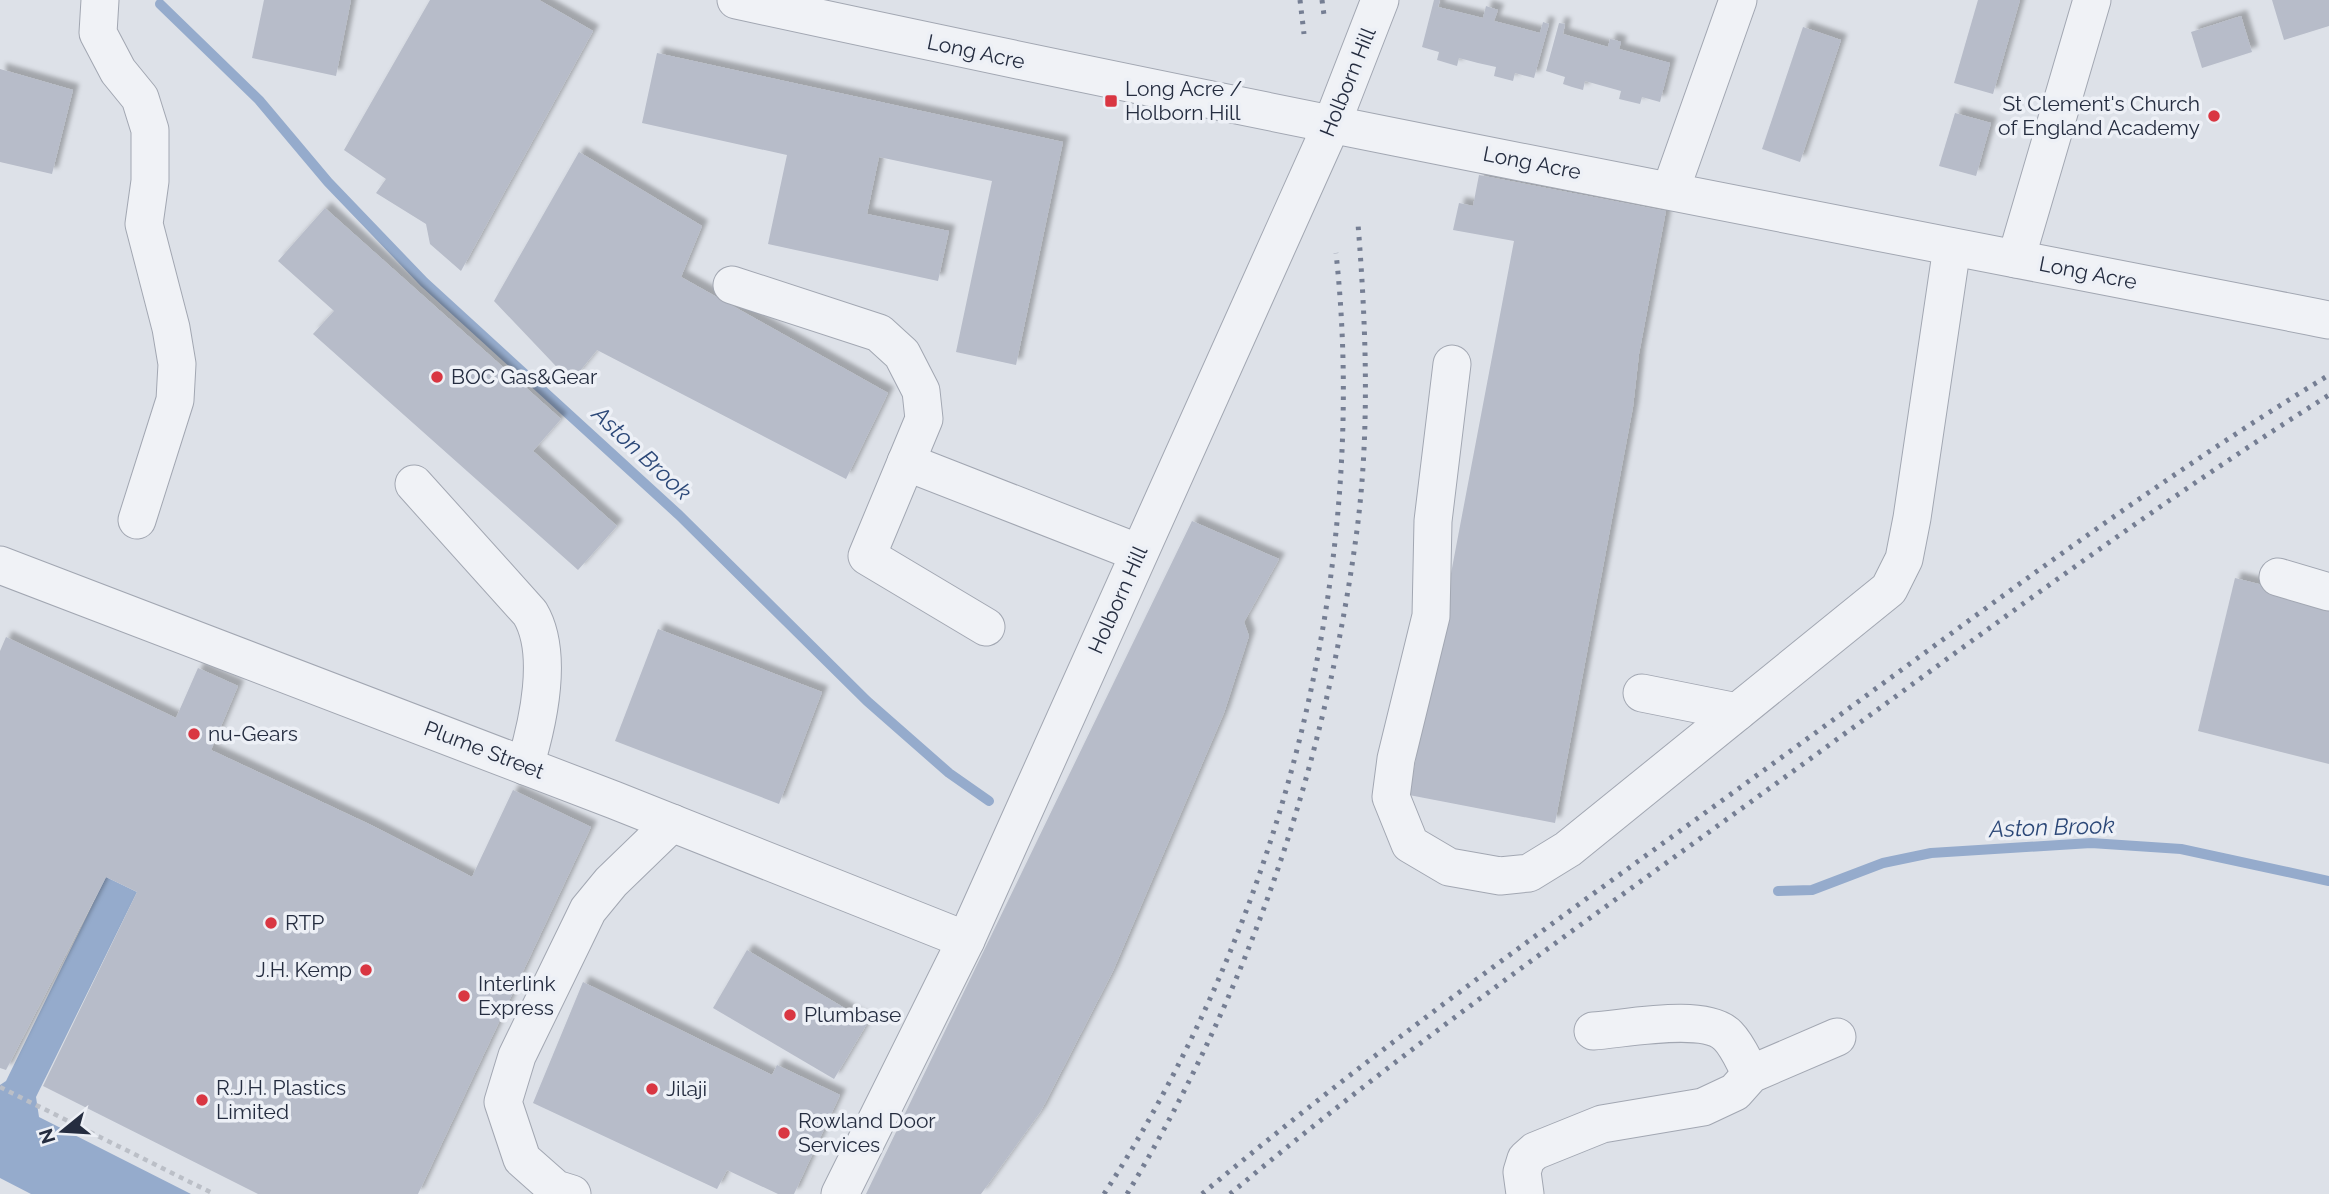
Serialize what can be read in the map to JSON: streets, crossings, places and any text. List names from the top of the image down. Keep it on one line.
{"streets":{"street":["Long Acre","Holborn Hill","Plume Street"]},"crossings":[["Long Acre","Holborn Hill"],["Holborn Hill","Plume Street"]],"water":["Aston Brook"],"places":{"transit":["Long Acre / Holborn Hill"],"other":["St Clement's Church of England Academy","BOC Gas&Gear","nu-Gears","RTP","J.H. Kemp","Interlink Express","Plumbase","Jilaji","R.J.H. Plastics Limited","Rowland Door Services"]},"north":"left"}
